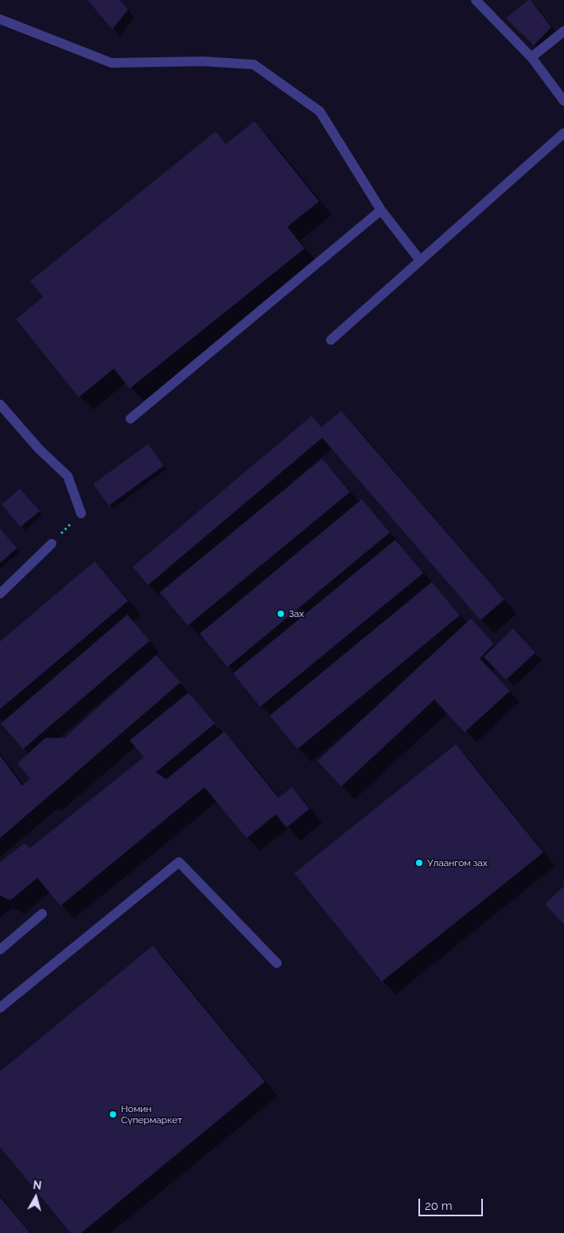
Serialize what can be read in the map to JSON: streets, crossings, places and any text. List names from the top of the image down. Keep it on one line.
{"places":["Зах","Улаангом зах","Номин Сүпермаркет"],"scale_bar":"20 m","north":"top"}
